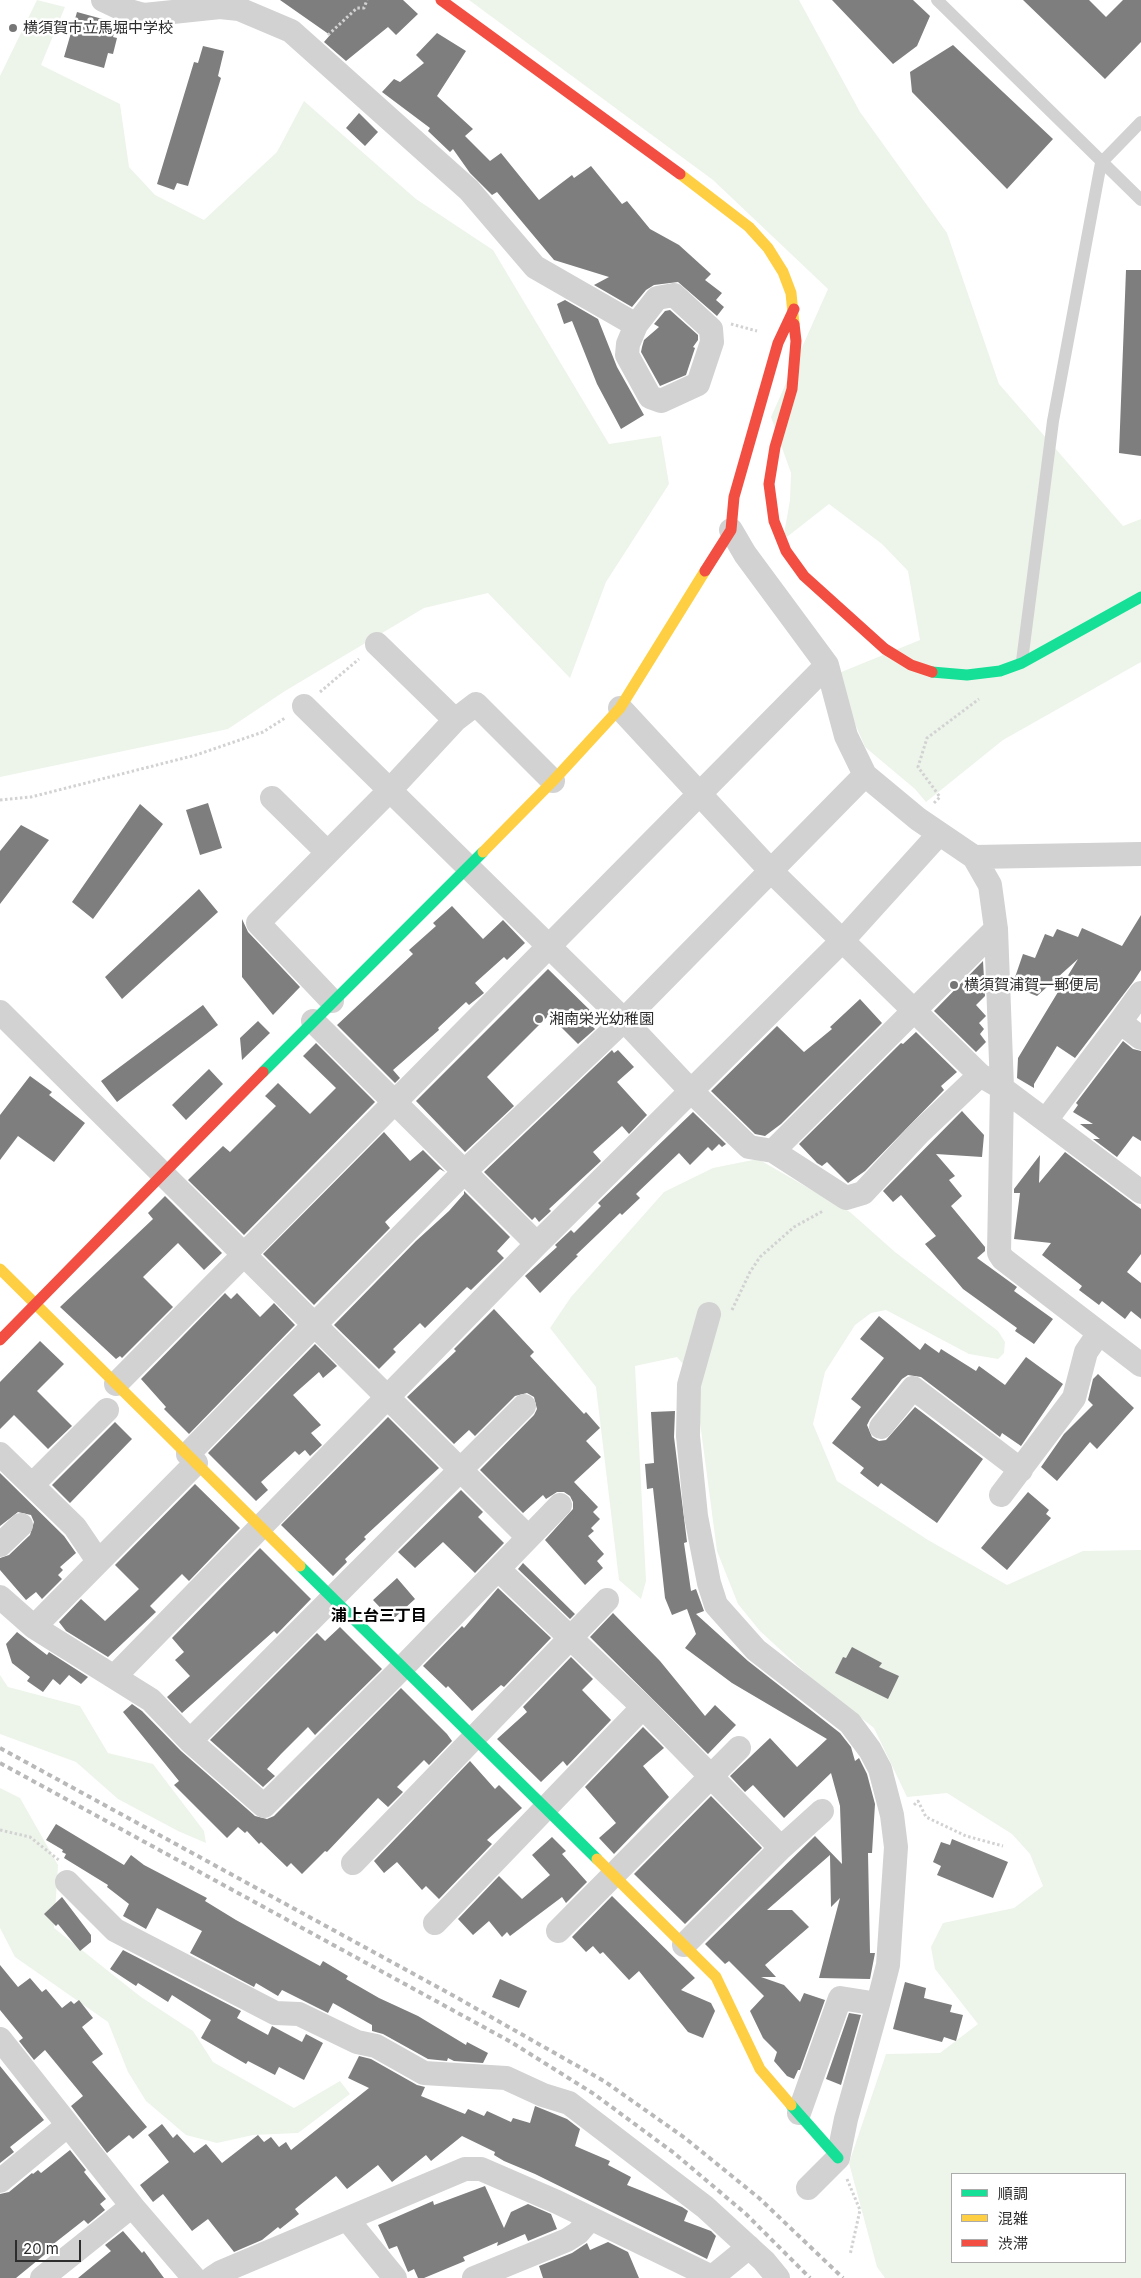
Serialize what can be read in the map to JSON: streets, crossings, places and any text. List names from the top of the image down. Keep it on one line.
{"districts":["浦上台三丁目"],"places":["横須賀市立馬堀中学校","横須賀浦賀一郵便局","湘南栄光幼稚園"],"legend":["順調","混雑","渋滞"],"scale_bar":"20 m"}
